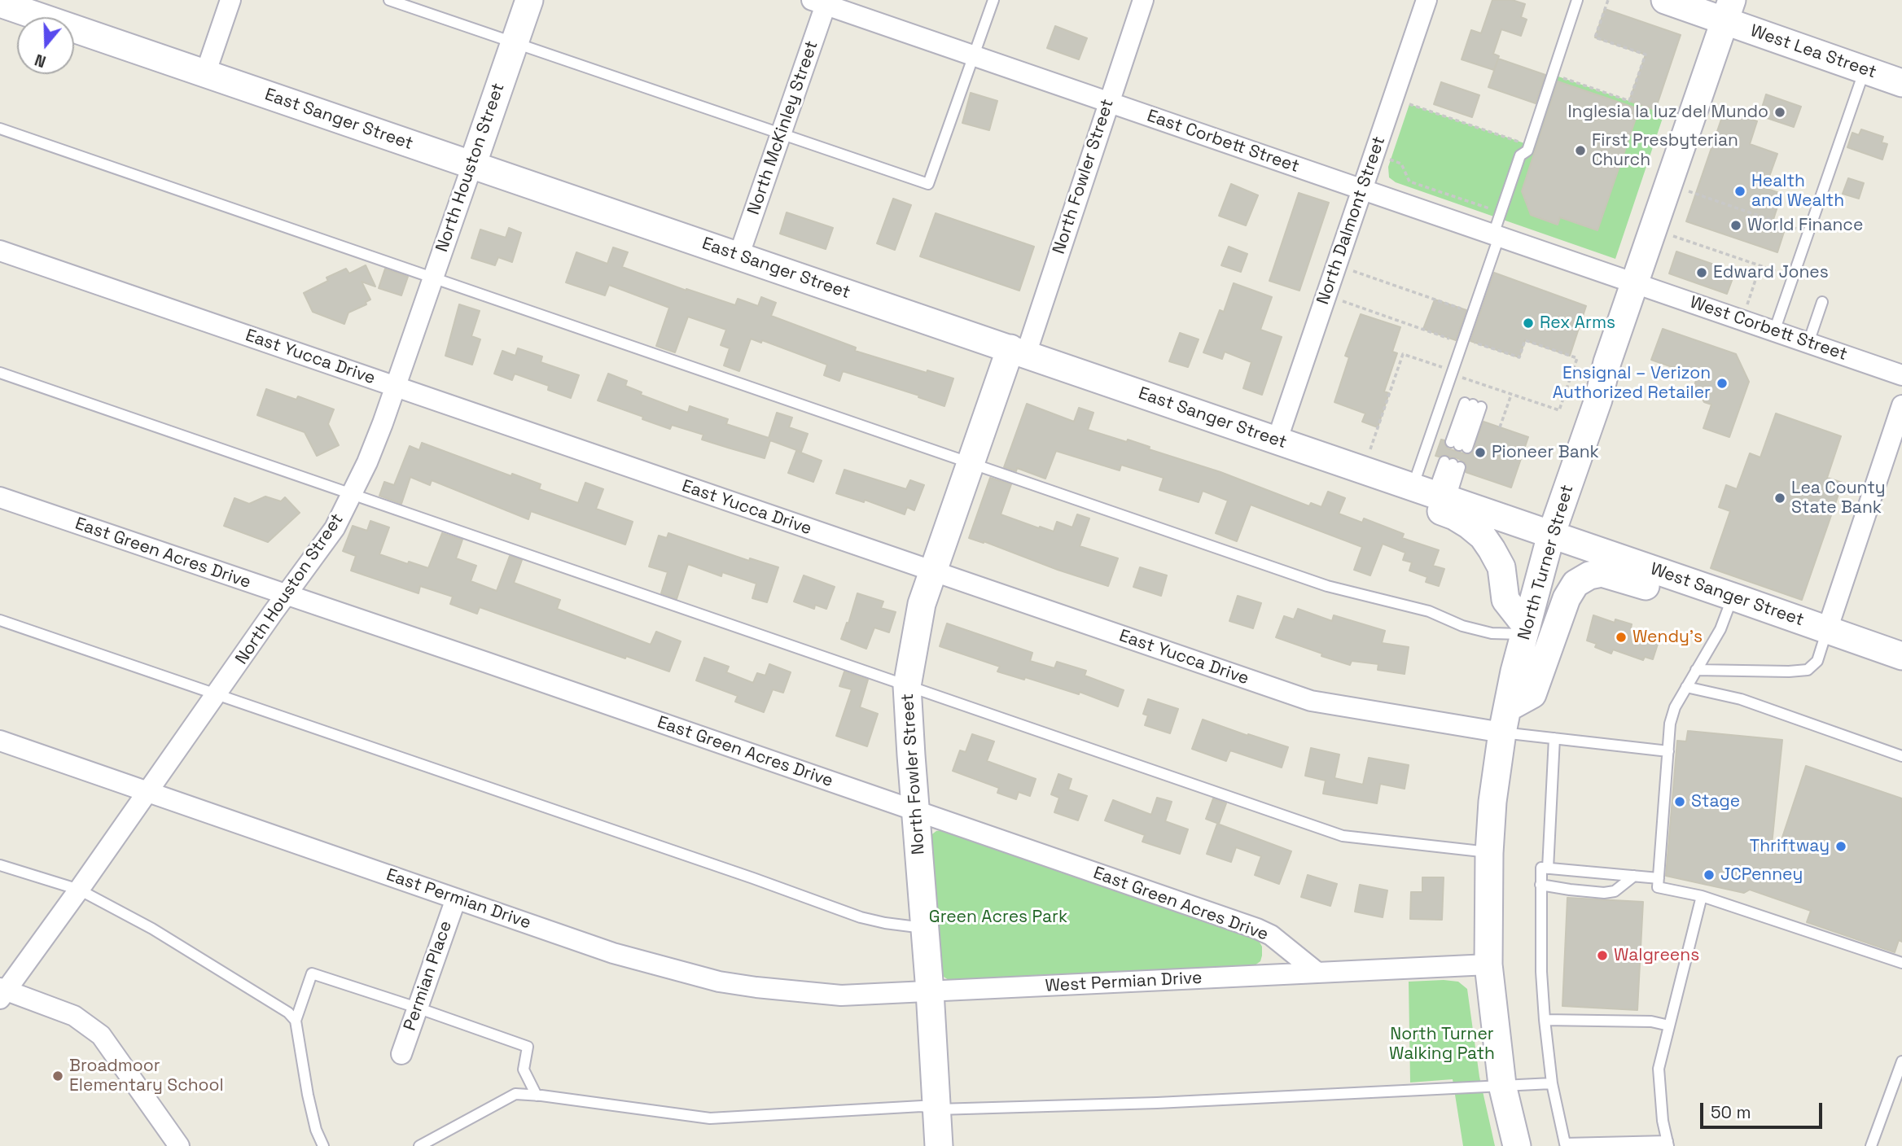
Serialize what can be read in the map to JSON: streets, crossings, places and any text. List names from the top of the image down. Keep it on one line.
{"streets":{"main road":["West Lea Street","East Sanger Street","North Houston Street","North Fowler Street","North Turner Street","West Sanger Street"],"street":["North McKinley Street","East Corbett Street","North Dalmont Street","West Corbett Street","East Yucca Drive","East Green Acres Drive","East Permian Drive","Permian Place","West Permian Drive"]},"crossings":[["West Lea Street","North Turner Street"],["East Sanger Street","North McKinley Street"],["East Sanger Street","North Houston Street"],["East Sanger Street","North Fowler Street"],["East Sanger Street","North Dalmont Street"],["East Sanger Street","North Turner Street"],["East Sanger Street","West Sanger Street"],["North McKinley Street","East Corbett Street"],["East Corbett Street","North Fowler Street"],["East Corbett Street","North Dalmont Street"],["East Corbett Street","West Corbett Street"],["East Corbett Street","North Turner Street"],["North Houston Street","East Yucca Drive"],["North Houston Street","East Green Acres Drive"],["North Houston Street","East Permian Drive"],["North Fowler Street","East Yucca Drive"],["North Fowler Street","East Green Acres Drive"],["North Fowler Street","East Permian Drive"],["North Fowler Street","West Permian Drive"],["West Corbett Street","North Turner Street"],["East Yucca Drive","North Turner Street"],["East Green Acres Drive","West Permian Drive"],["North Turner Street","West Sanger Street"],["East Permian Drive","Permian Place"],["East Permian Drive","West Permian Drive"]],"parks":["Green Acres Park","North Turner Walking Path"],"places":["Inglesia la luz del Mundo","First Presbyterian Church","Health and Wealth","World Finance","Edward Jones","Rex Arms","Ensignal – Verizon Authorized Retailer","Pioneer Bank","Lea County State Bank","Wendy's","Stage","Thriftway","JCPenney","Walgreens","Broadmoor Elementary School"],"scale_bar":"50 m","north":"bottom"}
